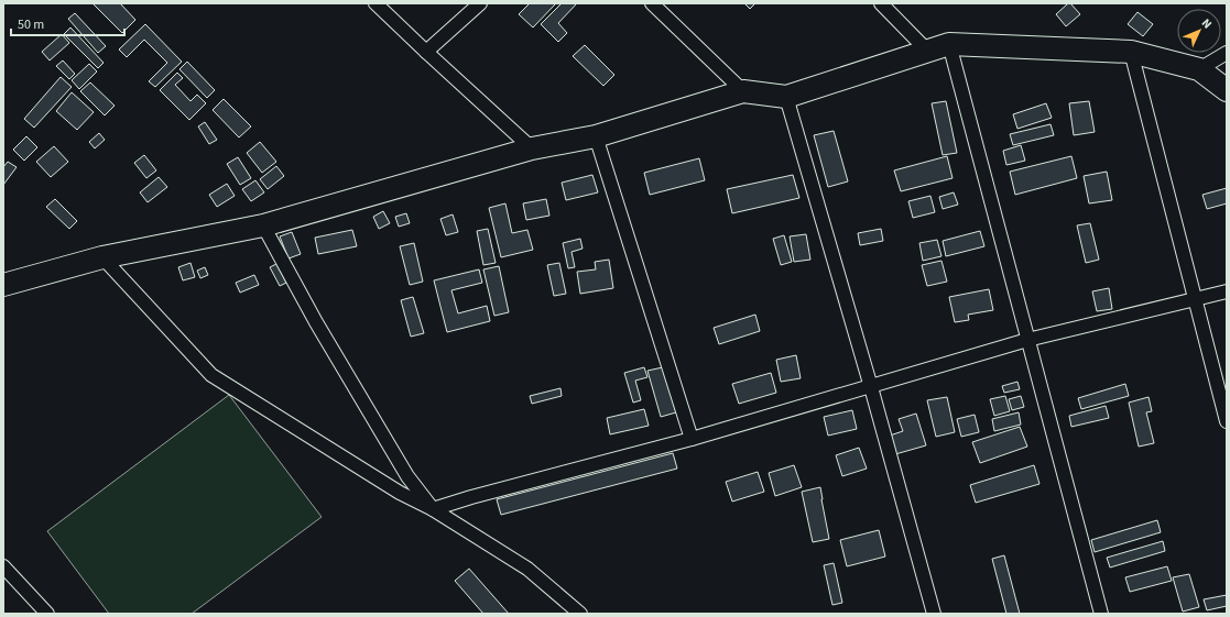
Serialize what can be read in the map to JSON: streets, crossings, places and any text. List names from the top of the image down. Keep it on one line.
{"scale_bar":"50 m","north":"top right"}
